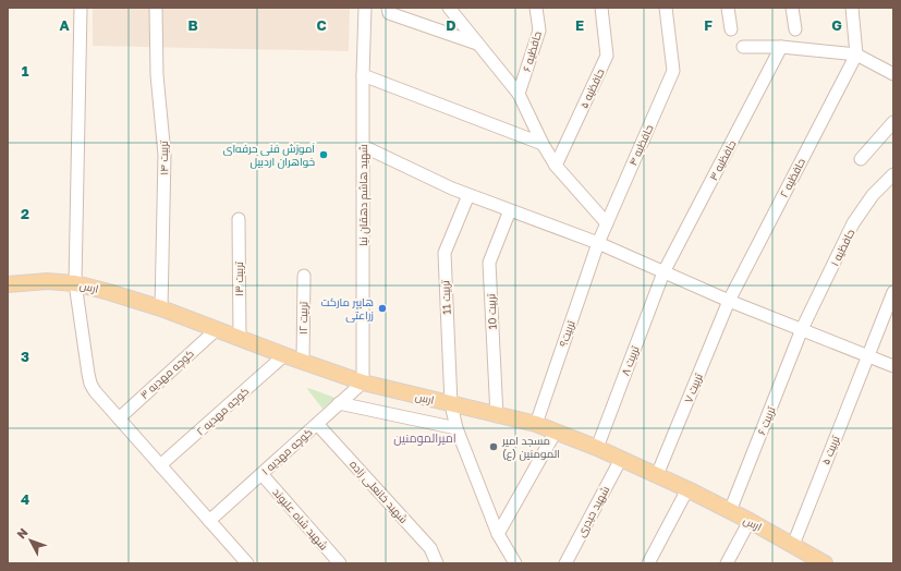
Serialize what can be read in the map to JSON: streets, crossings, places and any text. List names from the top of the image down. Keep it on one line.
{"streets":{"main road":["ارس"],"street":["حافظیه ۶","حافظیه ۵","حافظیه ۴","تربیت ۱۴","حافظیه ۳","حافظیه ۲","شهید هاشم دهقان نیا","حافظیه ۱","تربیت ۱۳","تربیت 11","تربیت 10","تربیت ۱۲","تربیت۹","تربیت ۸","کوچه مهدیه ۳","تربیت ۷","کوچه مهدیه ۲","تربیت ۶","تربیت ۵","کوچه مهدیه ۱","شهید خانعلی زاده","شهید حیدری","شهید شاه علیوند"]},"crossings":[["حافظیه ۴","تربیت۹"],["تربیت ۱۴","ارس"],["حافظیه ۳","تربیت ۸"],["حافظیه ۲","تربیت ۷"],["شهید هاشم دهقان نیا","ارس"],["شهید هاشم دهقان نیا","کوچه مهدیه ۱"],["حافظیه ۱","تربیت ۶"],["تربیت ۱۳","ارس"],["ارس","تربیت 11"],["ارس","تربیت 10"],["ارس","تربیت ۱۲"],["ارس","تربیت۹"],["ارس","تربیت ۸"],["ارس","کوچه مهدیه ۳"],["ارس","تربیت ۷"],["ارس","کوچه مهدیه ۲"],["ارس","تربیت ۶"],["ارس","تربیت ۵"],["ارس","کوچه مهدیه ۱"],["ارس","شهید حیدری"],["کوچه مهدیه ۱","شهید خانعلی زاده"],["کوچه مهدیه ۱","شهید شاه علیوند"]],"districts":["امیرالمومنین"],"places":["آموزش فنی حرفه‌ای خواهران اردبیل","هایپر مارکت زراعتی","مسجد امیر المومنین (ع)"],"north":"top left","grid":{"columns":["A","B","C","D","E","F","G"],"rows":["1","2","3","4"]}}
